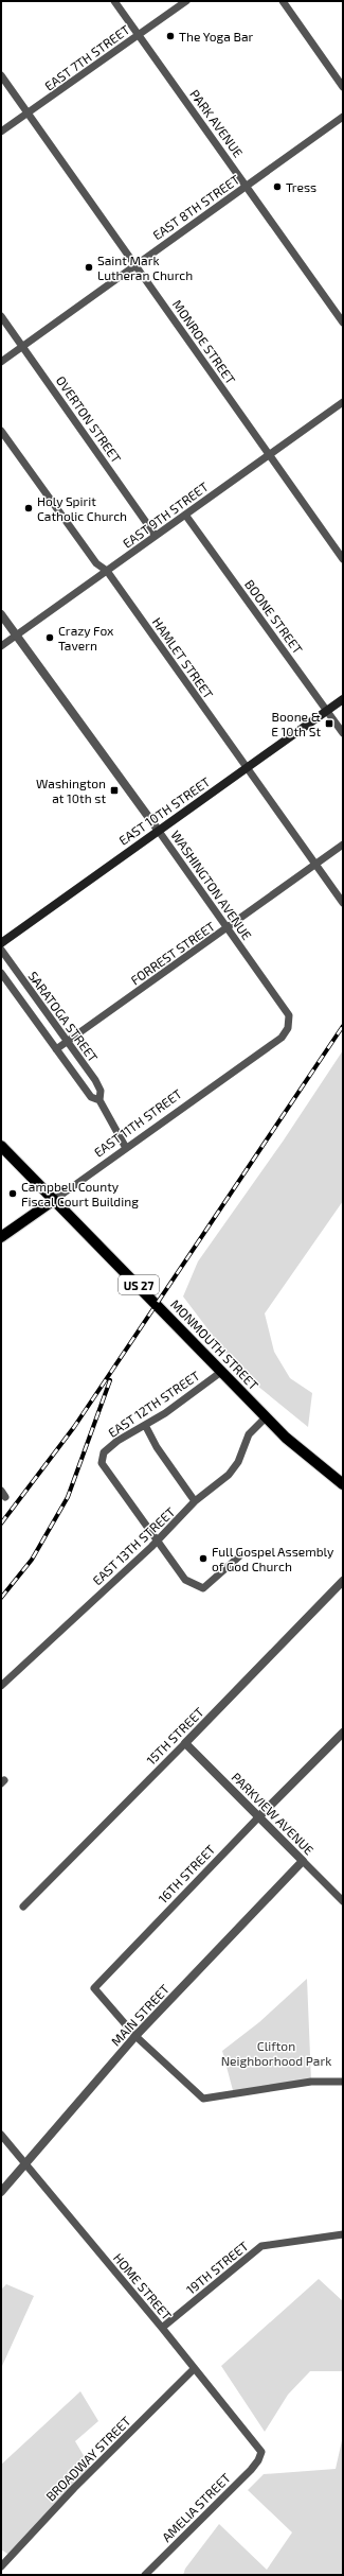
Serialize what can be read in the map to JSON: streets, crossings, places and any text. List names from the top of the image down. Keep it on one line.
{"streets":{"main road":["EAST 10TH STREET","EAST 11TH STREET","US 27","MONMOUTH STREET"],"street":["EAST 7TH STREET","PARK AVENUE","EAST 8TH STREET","MONROE STREET","OVERTON STREET","EAST 9TH STREET","BOONE STREET","HAMLET STREET","WASHINGTON AVENUE","FORREST STREET","SARATOGA STREET","EAST 12TH STREET","EAST 13TH STREET","15TH STREET","PARKVIEW AVENUE","16TH STREET","MAIN STREET","19TH STREET","HOME STREET","BROADWAY STREET","AMELIA STREET"]},"crossings":[["EAST 7TH STREET","PARK AVENUE"],["EAST 7TH STREET","MONROE STREET"],["PARK AVENUE","EAST 8TH STREET"],["EAST 8TH STREET","MONROE STREET"],["EAST 8TH STREET","OVERTON STREET"],["MONROE STREET","EAST 9TH STREET"],["OVERTON STREET","EAST 9TH STREET"],["EAST 9TH STREET","BOONE STREET"],["EAST 9TH STREET","HAMLET STREET"],["EAST 9TH STREET","WASHINGTON AVENUE"],["BOONE STREET","EAST 10TH STREET"],["HAMLET STREET","EAST 10TH STREET"],["HAMLET STREET","FORREST STREET"],["EAST 10TH STREET","WASHINGTON AVENUE"],["WASHINGTON AVENUE","FORREST STREET"],["WASHINGTON AVENUE","EAST 11TH STREET"],["FORREST STREET","SARATOGA STREET"],["SARATOGA STREET","EAST 11TH STREET"],["EAST 11TH STREET","MONMOUTH STREET"],["MONMOUTH STREET","EAST 12TH STREET"],["MONMOUTH STREET","EAST 13TH STREET"],["EAST 12TH STREET","EAST 13TH STREET"],["15TH STREET","PARKVIEW AVENUE"],["PARKVIEW AVENUE","16TH STREET"],["PARKVIEW AVENUE","MAIN STREET"],["16TH STREET","MAIN STREET"],["MAIN STREET","HOME STREET"],["19TH STREET","HOME STREET"],["HOME STREET","BROADWAY STREET"],["HOME STREET","AMELIA STREET"]],"parks":["Clifton Neighborhood Park"],"places":{"other":["The Yoga Bar","Tress","Saint Mark Lutheran Church","Holy Spirit Catholic Church","Crazy Fox Tavern","Campbell County Fiscal Court Building","Full Gospel Assembly of God Church"],"transit":["Boone & E 10th St","Washington at 10th st"]}}
